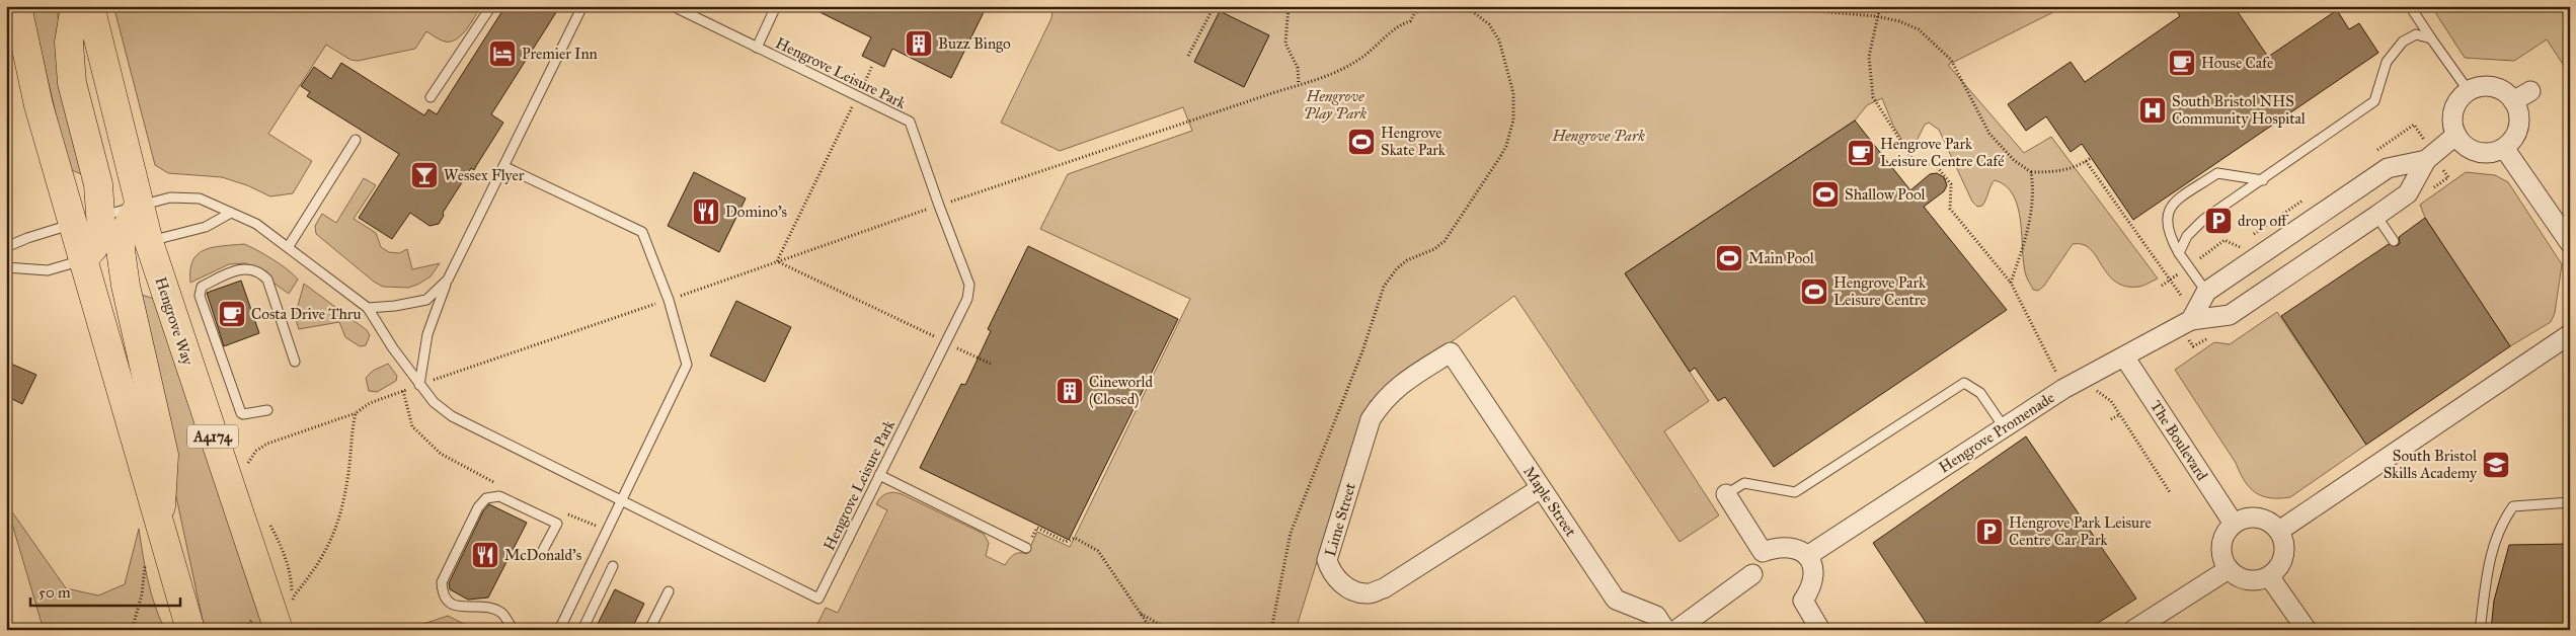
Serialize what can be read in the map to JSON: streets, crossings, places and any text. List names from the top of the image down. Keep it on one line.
{"streets":{"highway":["Hengrove Way","A4174"],"street":["Hengrove Promenade","The Boulevard","Maple Street","Lime Street"],"lane":["Hengrove Leisure Park"]},"crossings":[["Hengrove Leisure Park","Hengrove Way"],["Hengrove Promenade","The Boulevard"],["Maple Street","Lime Street"]],"parks":["Hengrove Play Park","Hengrove Park"],"places":{"building":["Buzz Bingo","Cineworld (Closed)"],"hotel":["Premier Inn"],"cafe":["House Cafe","Hengrove Park Leisure Centre Café","Costa Drive Thru"],"hospital":["South Bristol NHS Community Hospital"],"sports":["Hengrove Skate Park","Shallow Pool","Main Pool","Hengrove Park Leisure Centre"],"bar":["Wessex Flyer"],"restaurant":["Domino's","McDonald's"],"parking":["drop off","Hengrove Park Leisure Centre Car Park"],"school or university":["South Bristol Skills Academy"]},"scale_bar":"50 m"}
